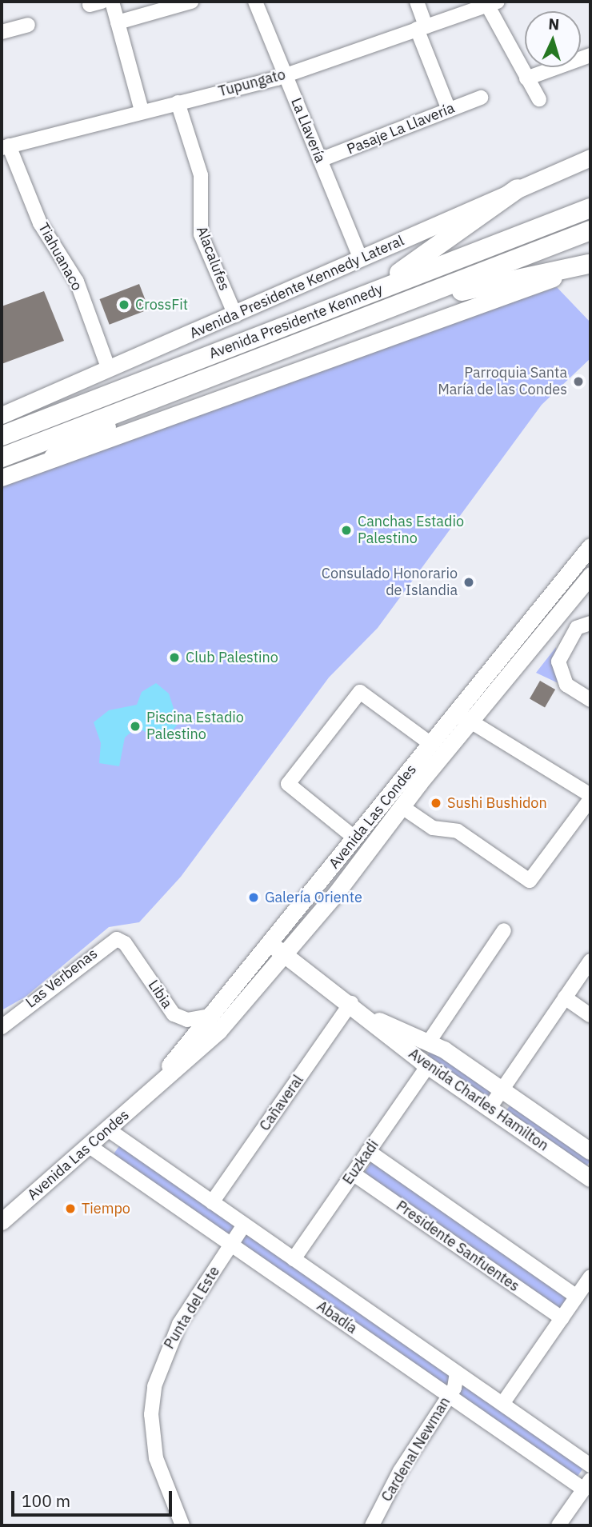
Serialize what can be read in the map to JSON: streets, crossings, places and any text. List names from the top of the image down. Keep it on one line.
{"streets":{"highway":["Avenida Presidente Kennedy"],"main road":["Avenida Presidente Kennedy Lateral","Avenida Las Condes","Avenida Charles Hamilton"],"street":["Tupungato","Pasaje La Llavería","La Llavería","Tiahuanaco","Alacalufes","Las Verbenas","Libia","Cañaveral","Euzkadi","Presidente Sanfuentes","Punta del Este","Abadía","Cardenal Newman"]},"crossings":[["Tupungato","La Llavería"],["Tupungato","Tiahuanaco"],["Tupungato","Alacalufes"],["Pasaje La Llavería","La Llavería"],["La Llavería","Avenida Presidente Kennedy Lateral"],["Tiahuanaco","Avenida Presidente Kennedy Lateral"],["Alacalufes","Avenida Presidente Kennedy Lateral"],["Avenida Las Condes","Libia"],["Avenida Las Condes","Avenida Charles Hamilton"],["Avenida Las Condes","Abadía"],["Las Verbenas","Libia"],["Avenida Charles Hamilton","Cañaveral"],["Avenida Charles Hamilton","Euzkadi"],["Cañaveral","Abadía"],["Euzkadi","Presidente Sanfuentes"],["Euzkadi","Abadía"],["Punta del Este","Abadía"],["Abadía","Cardenal Newman"]],"places":["CrossFit","Parroquia Santa María de las Condes","Canchas Estadio Palestino","Consulado Honorario de Islandia","Club Palestino","Piscina Estadio Palestino","Sushi Bushidon","Galería Oriente","Tiempo"],"scale_bar":"100 m","north":"top"}
